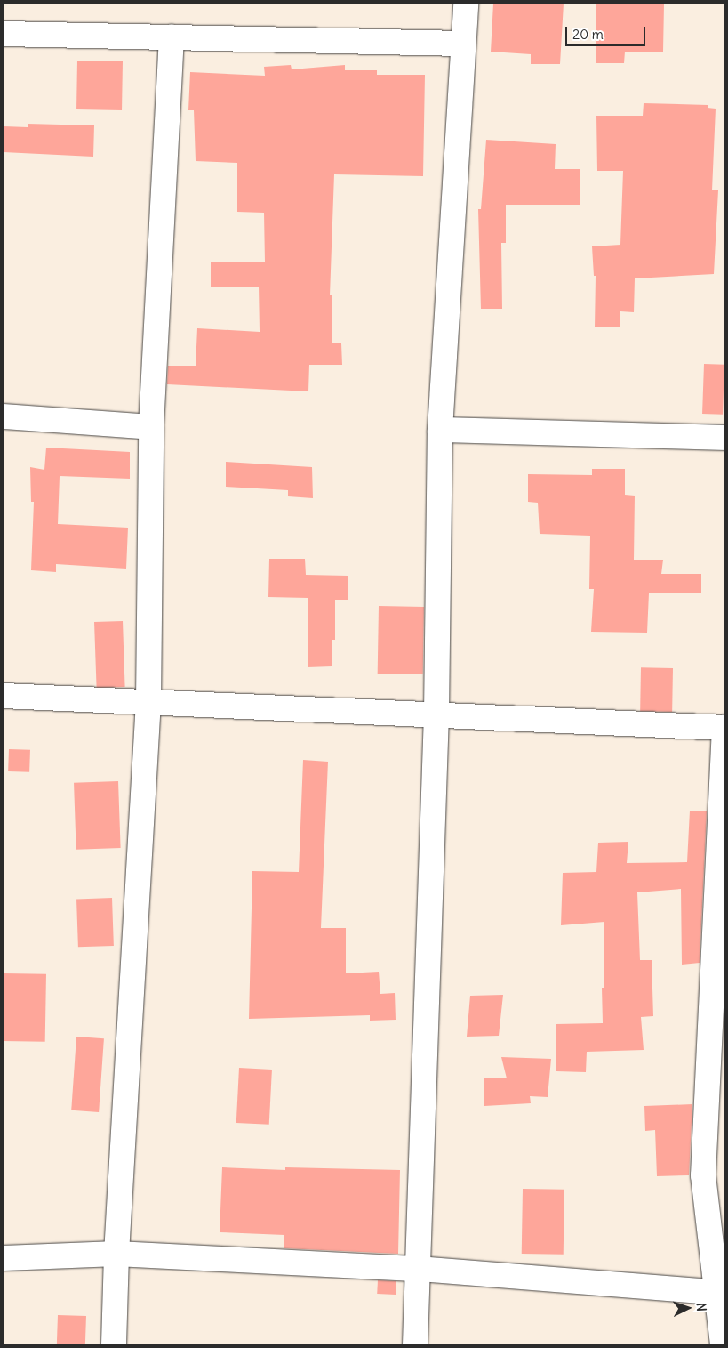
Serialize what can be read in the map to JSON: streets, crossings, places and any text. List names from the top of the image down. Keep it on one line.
{"scale_bar":"20 m","north":"right"}
